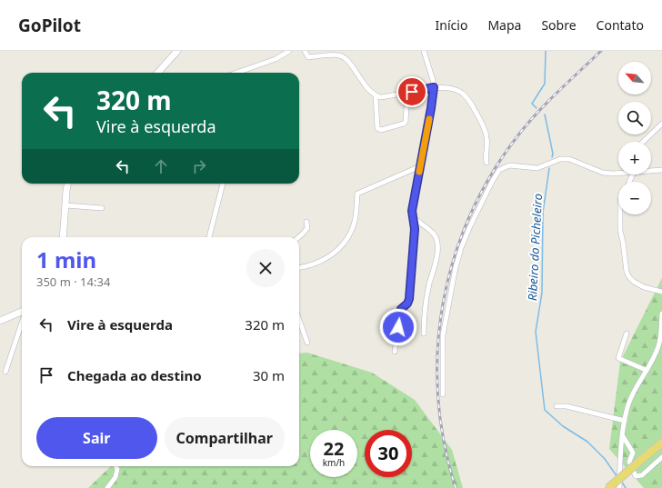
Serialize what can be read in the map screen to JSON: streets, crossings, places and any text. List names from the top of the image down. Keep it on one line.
{"water":["Ribeiro do Picheleiro"],"north":"top left","page":{"header":"GoPilot","nav":["Início","Mapa","Sobre","Contato"],"map_buttons":["+","−"],"turn":["320 m","Vire à esquerda"],"heading":["1 min","350 m · 14:34"],"list":[{"name":"Vire à esquerda","value":"320 m"},{"name":"Chegada ao destino","value":"30 m"}],"buttons":["Sair","Compartilhar"],"speed":"22 km/h","limit":"30"}}
